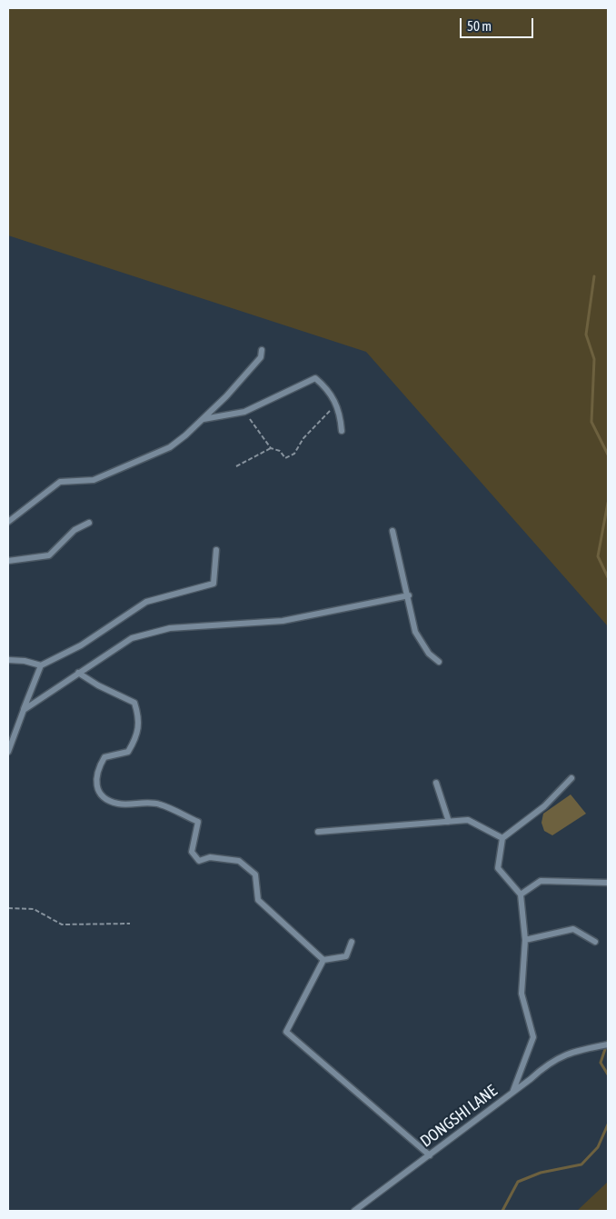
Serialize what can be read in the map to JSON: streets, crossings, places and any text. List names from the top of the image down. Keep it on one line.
{"streets":{"lane":["DONGSHI LANE"]},"scale_bar":"50 m"}
